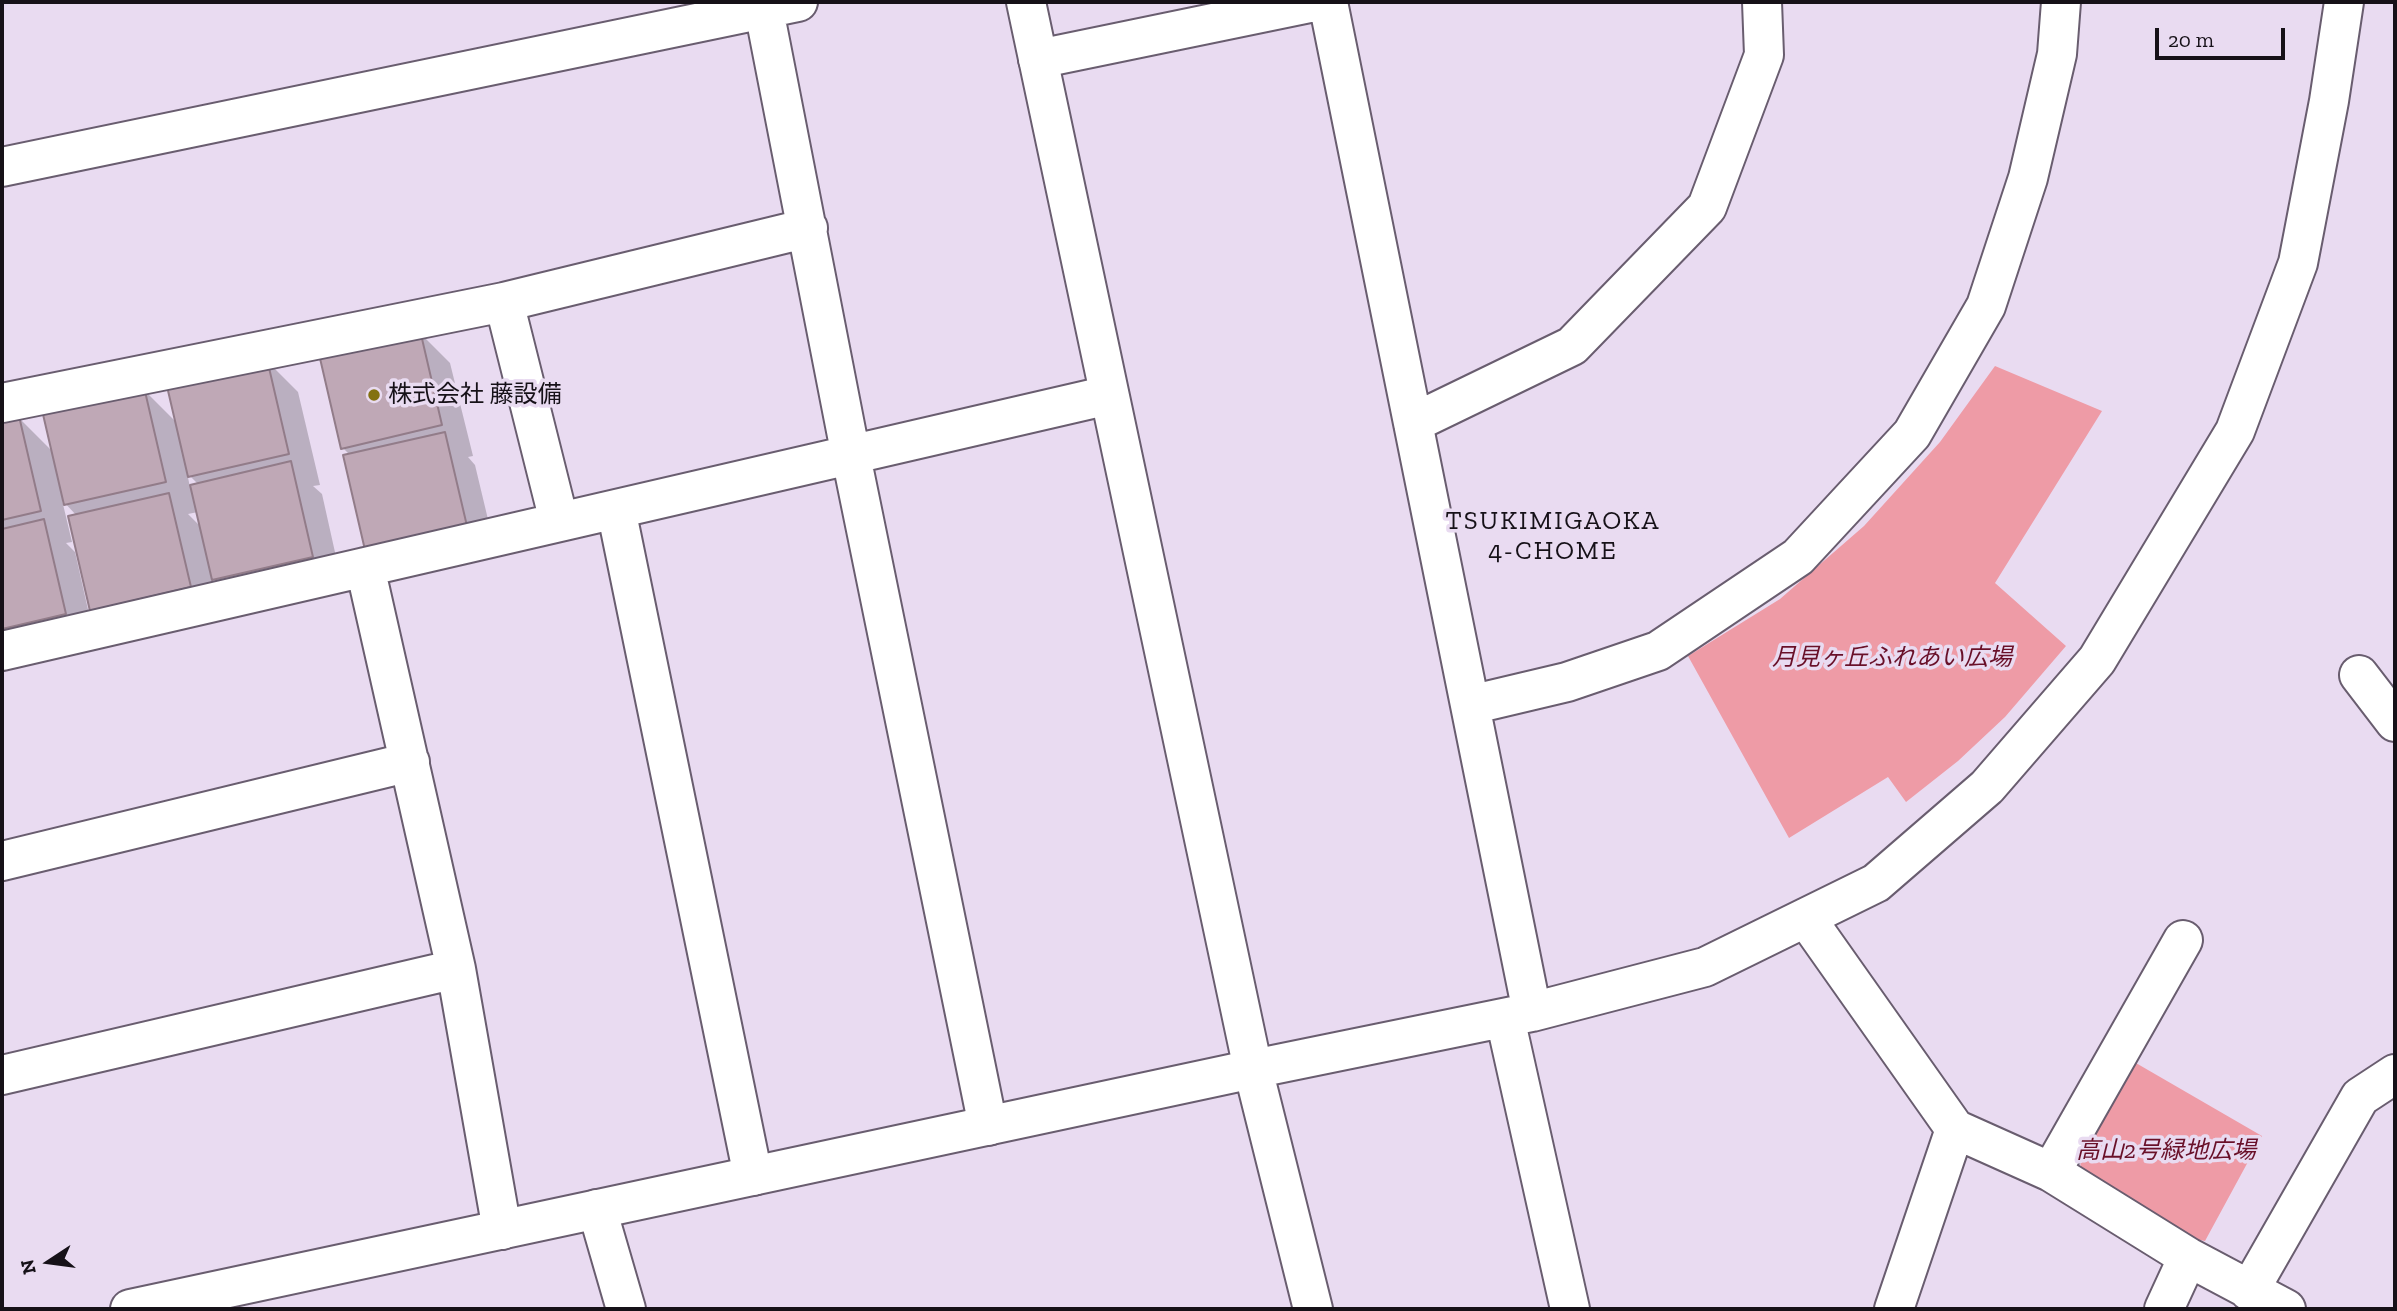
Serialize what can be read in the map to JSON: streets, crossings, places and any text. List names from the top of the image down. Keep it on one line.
{"districts":["TSUKIMIGAOKA 4-CHOME"],"parks":["月見ヶ丘ふれあい広場","高山2号緑地広場"],"places":["株式会社 藤設備"],"scale_bar":"20 m","north":"left"}
